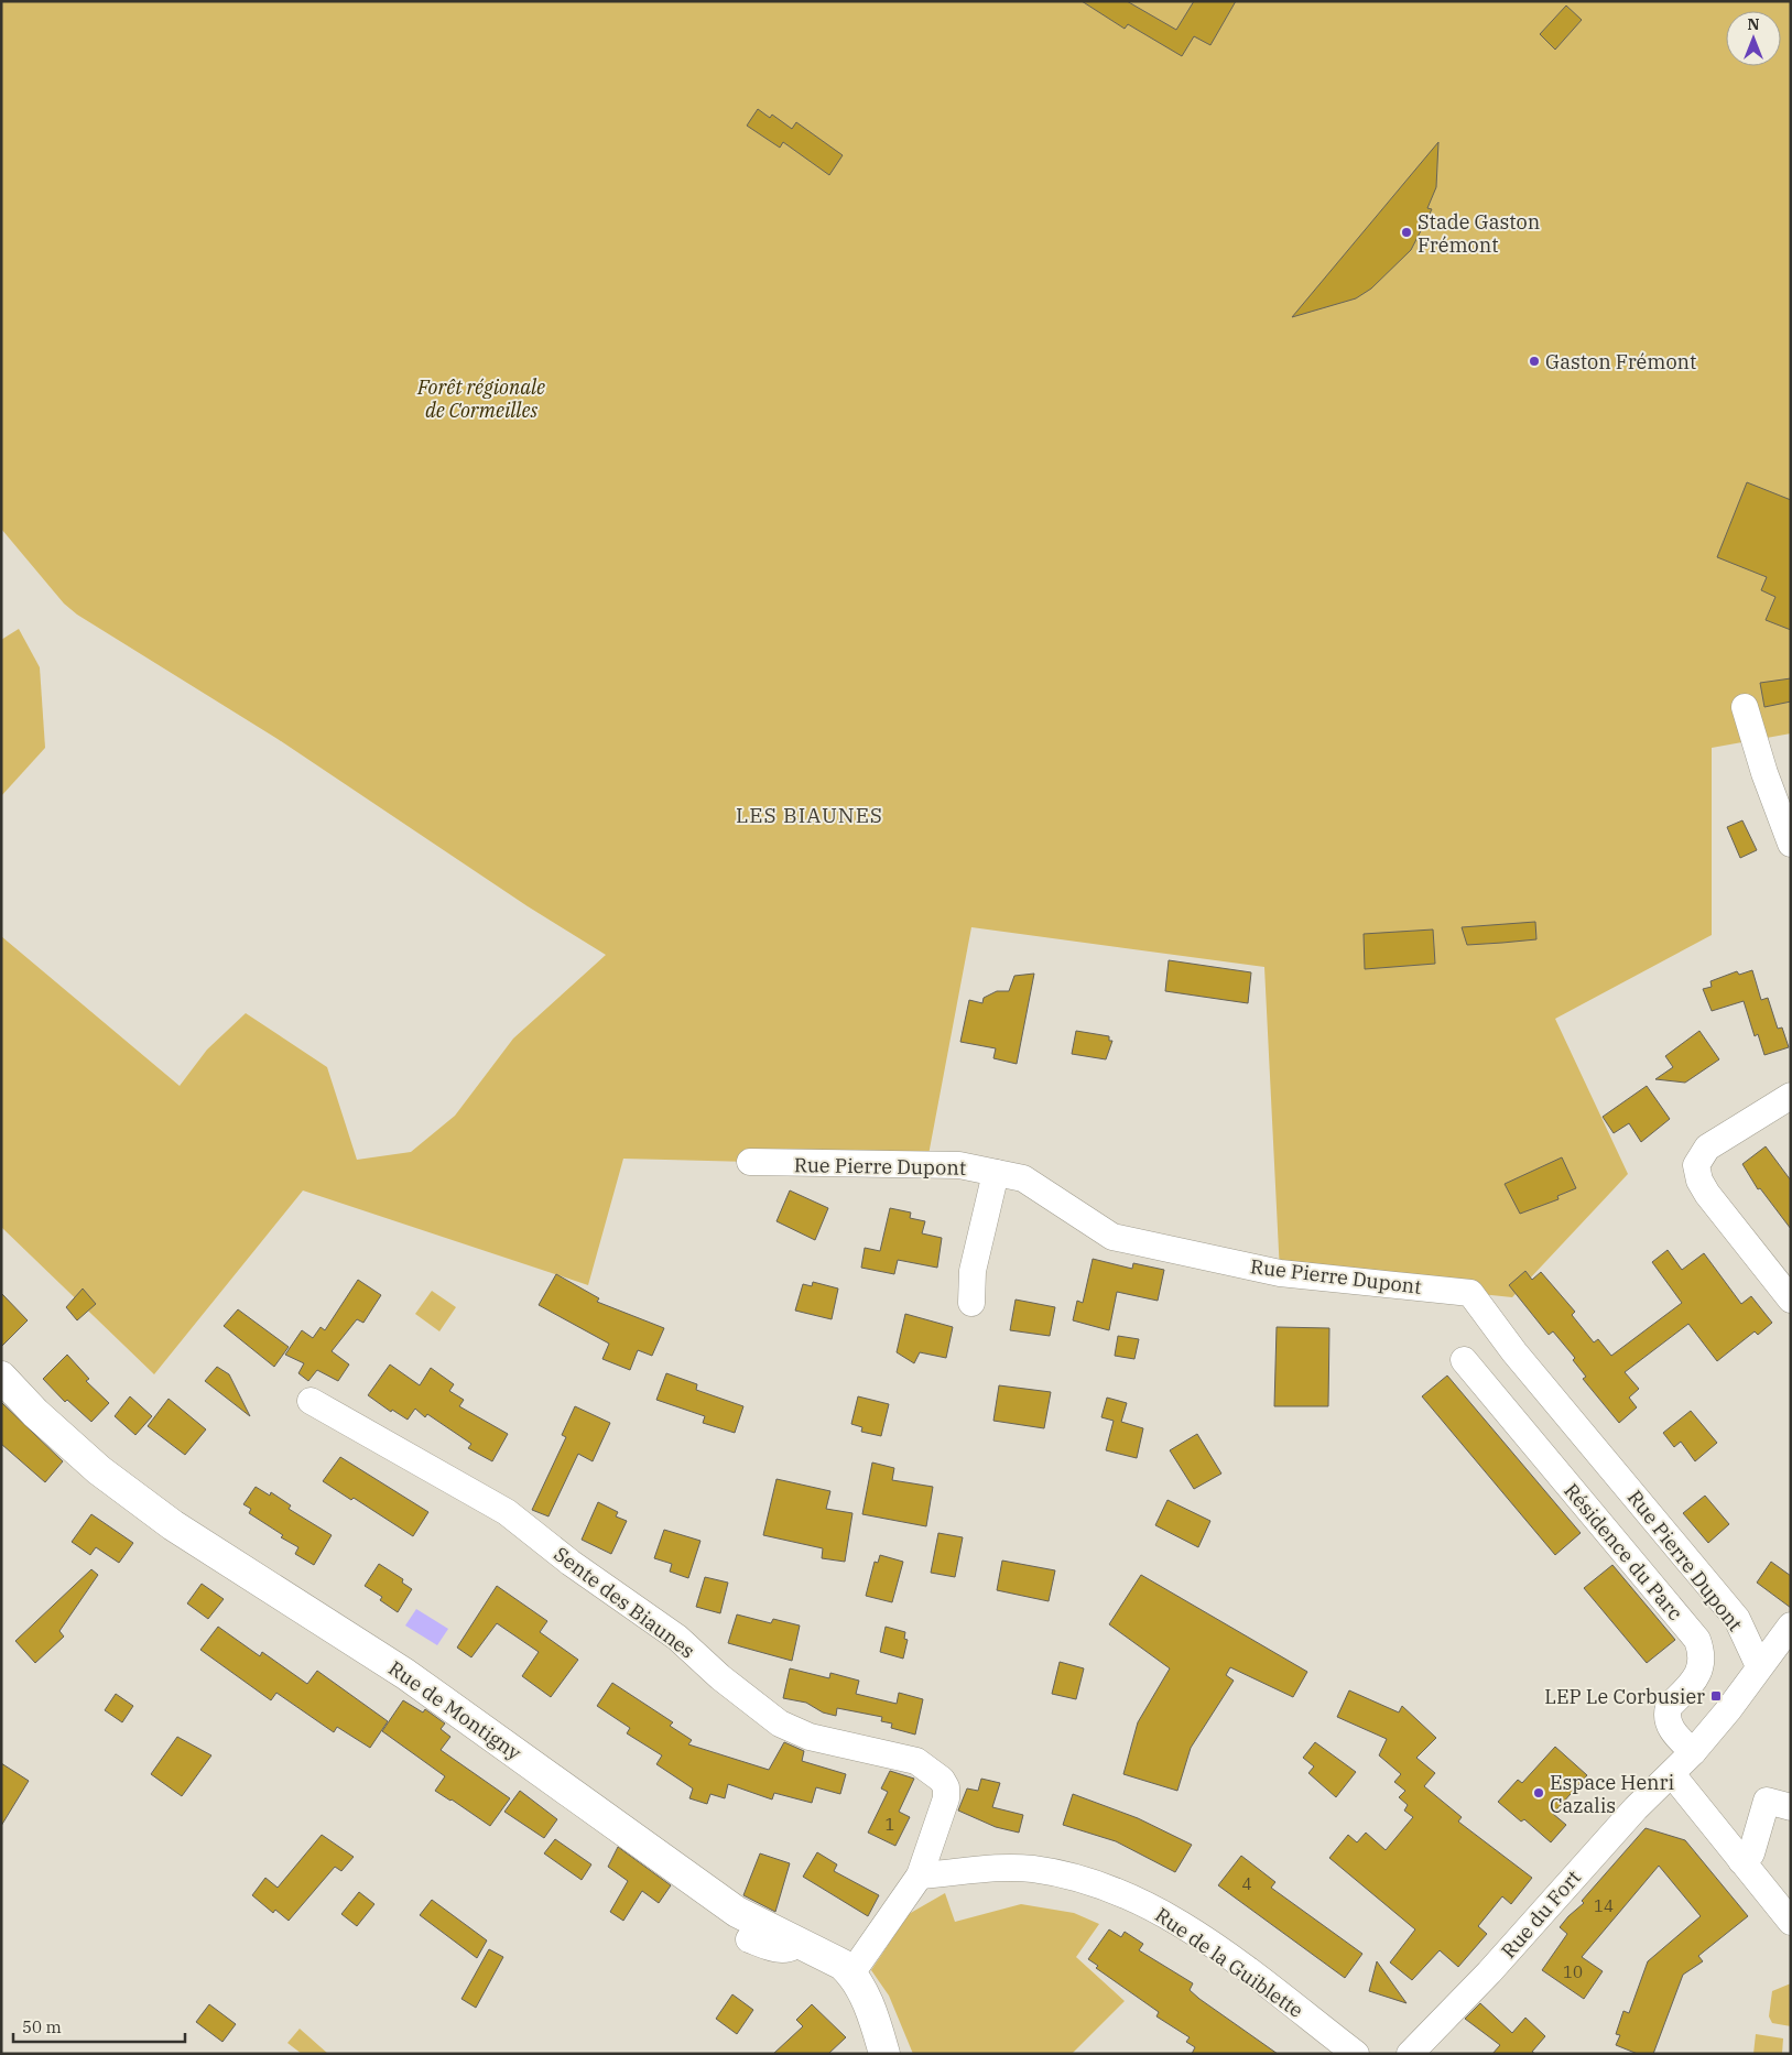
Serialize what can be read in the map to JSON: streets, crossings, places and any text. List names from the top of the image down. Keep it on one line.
{"streets":{"street":["Rue Pierre Dupont","Résidence du Parc","Sente des Biaunes","Rue de Montigny","Rue du Fort","Rue de la Guiblette"]},"crossings":[["Rue Pierre Dupont","Rue du Fort"],["Résidence du Parc","Rue du Fort"],["Sente des Biaunes","Rue de la Guiblette"]],"districts":["LES BIAUNES"],"parks":["Forêt régionale de Cormeilles"],"places":{"other":["Stade Gaston Frémont","Gaston Frémont","Espace Henri Cazalis"],"transit":["LEP Le Corbusier"]},"house_numbers":["1","4","14","10"],"scale_bar":"50 m","north":"top"}
